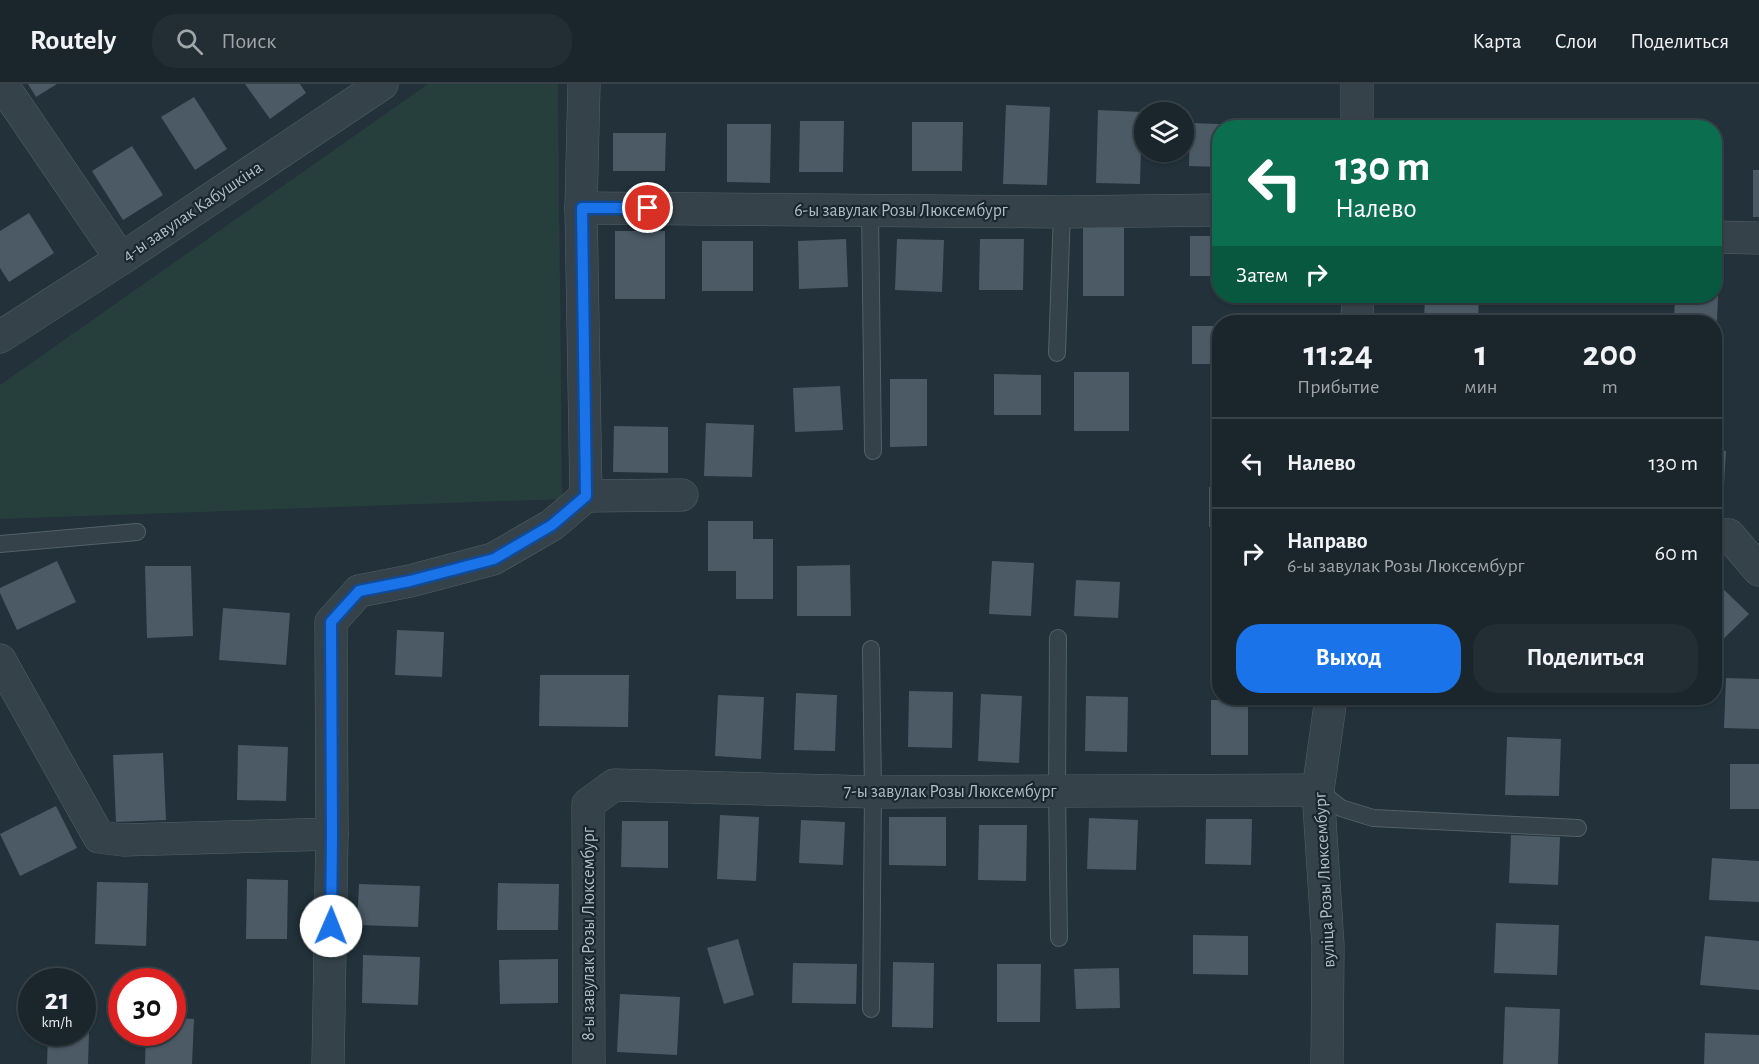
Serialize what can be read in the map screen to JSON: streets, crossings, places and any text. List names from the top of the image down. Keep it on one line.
{"streets":{"street":["6-ы завулак Розы Люксембург","4-ы завулак Кабушкіна","7-ы завулак Розы Люксембург","вуліца Розы Люксембург","8-ы завулак Розы Люксембург"]},"crossings":[["7-ы завулак Розы Люксембург","вуліца Розы Люксембург"],["7-ы завулак Розы Люксембург","8-ы завулак Розы Люксембург"]],"page":{"header":"Routely","search":"Поиск","nav":["Карта","Слои","Поделиться"],"turn":["130 m","Налево"],"then":"Затем","eta":["11:24","Прибытие","1","мин","200","m"],"list":[{"name":"Налево","value":"130 m"},{"name":"Направо","note":"6-ы завулак Розы Люксембург","value":"60 m"}],"buttons":["Выход","Поделиться"],"speed":"21 km/h","limit":"30"}}
